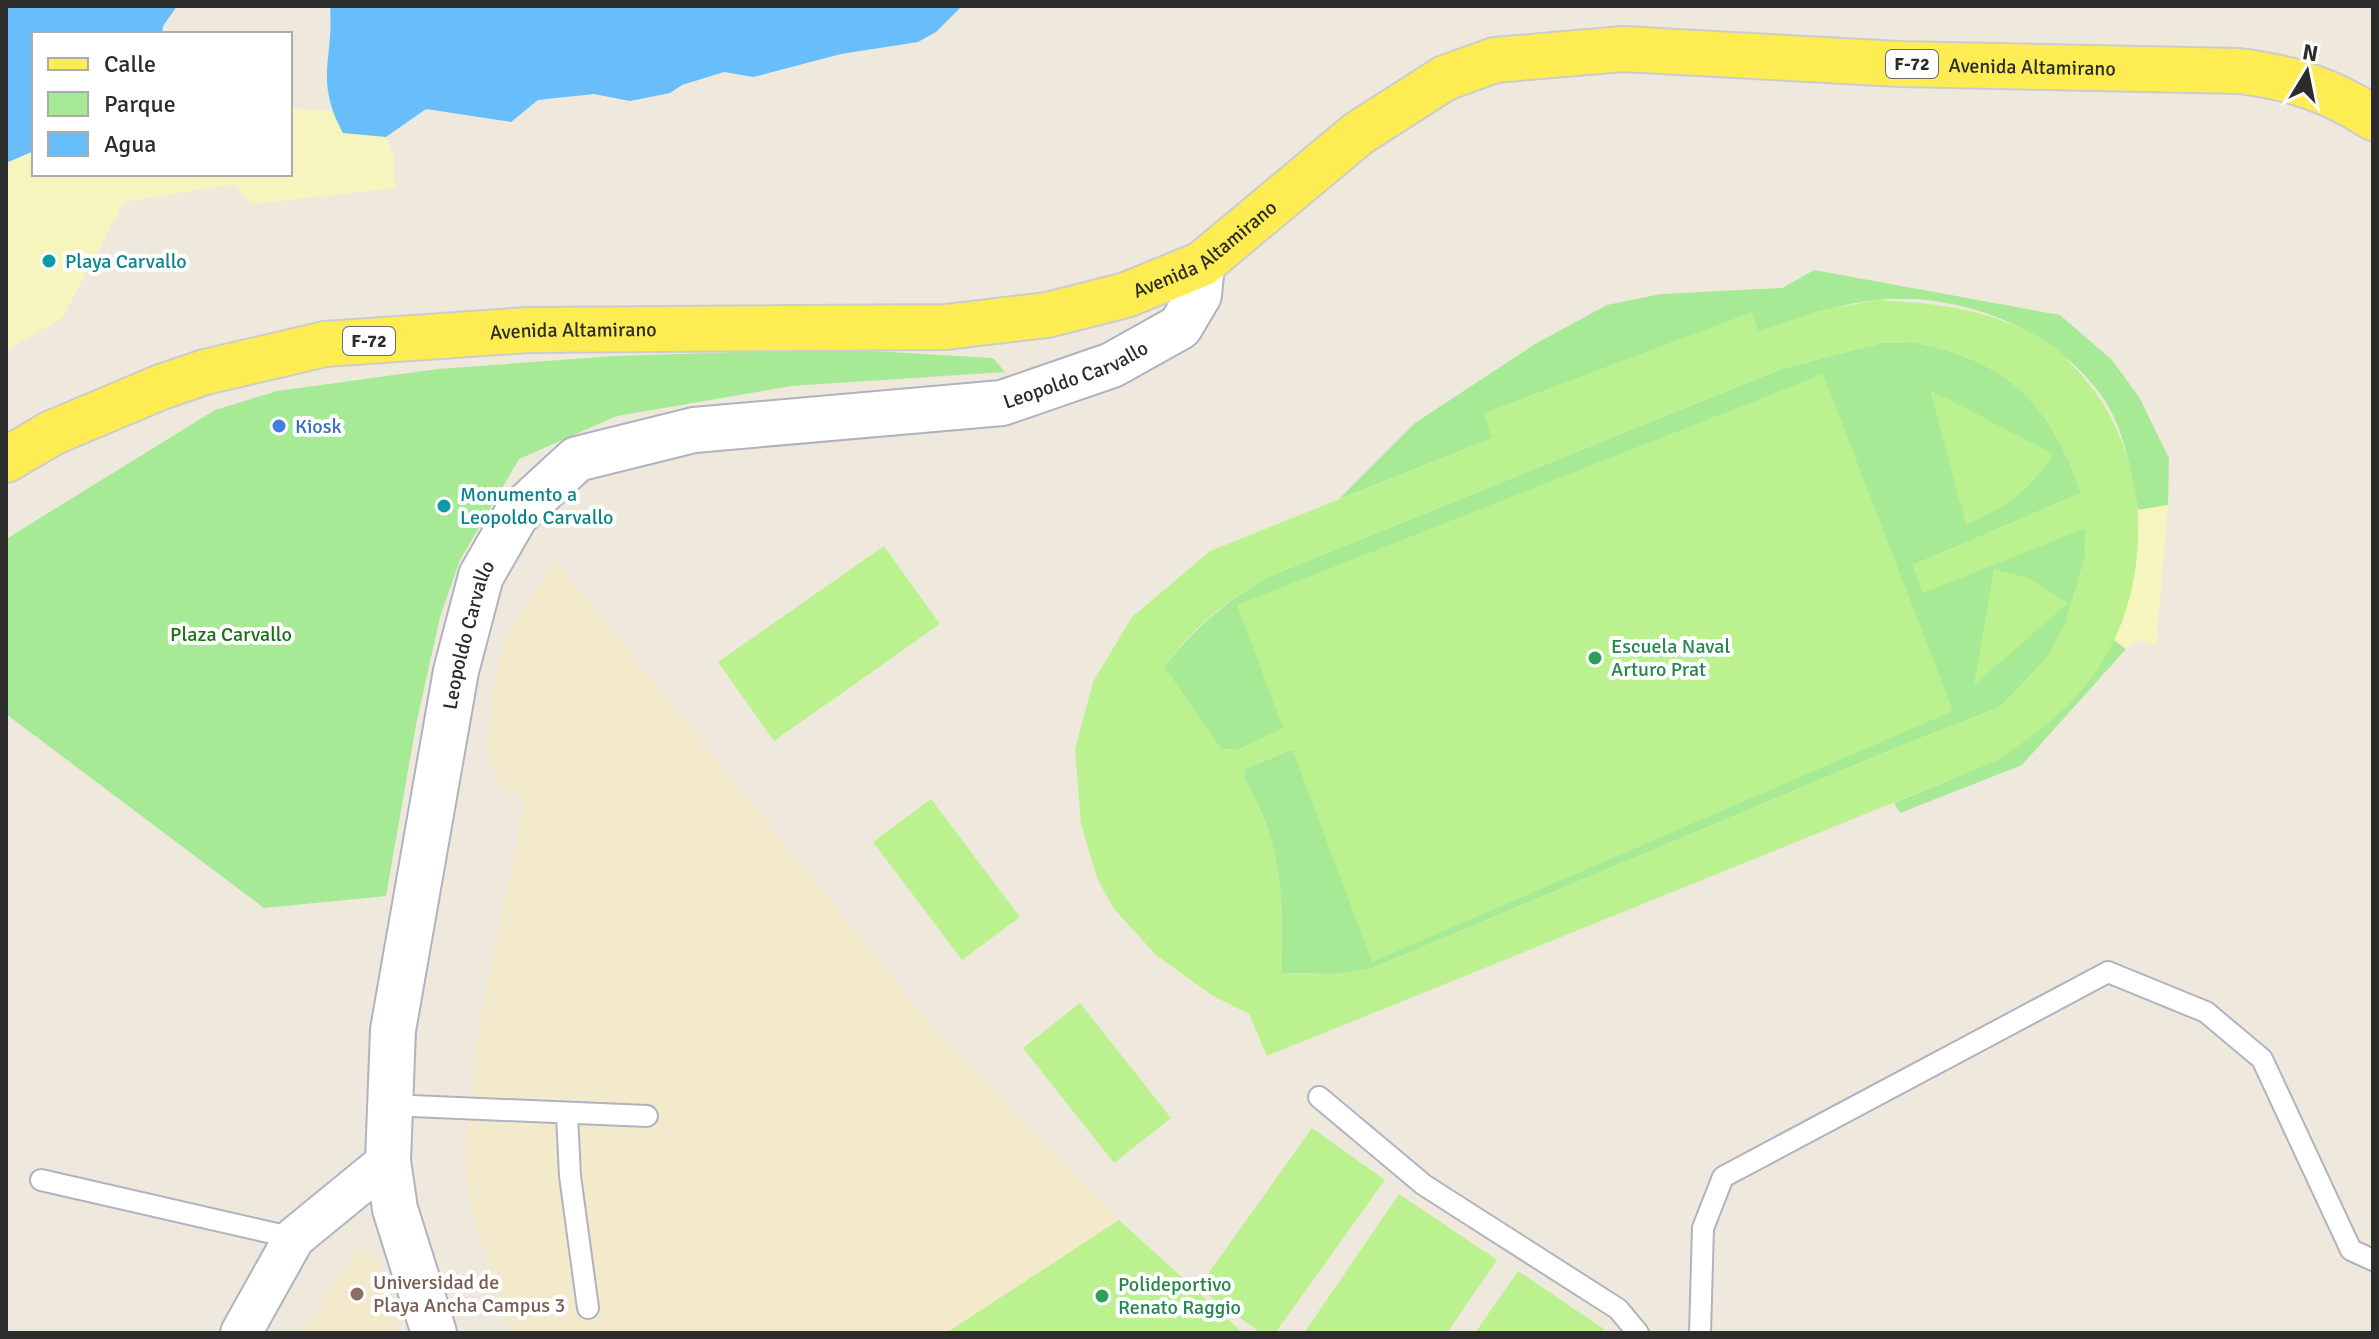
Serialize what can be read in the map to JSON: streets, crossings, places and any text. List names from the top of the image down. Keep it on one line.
{"streets":{"main road":["F-72","Avenida Altamirano"],"street":["Leopoldo Carvallo"]},"crossings":[["Avenida Altamirano","Leopoldo Carvallo"]],"parks":["Plaza Carvallo"],"places":["Playa Carvallo","Kiosk","Monumento a Leopoldo Carvallo","Escuela Naval Arturo Prat","Universidad de Playa Ancha Campus 3","Polideportivo Renato Raggio"],"legend":["Calle","Parque","Agua"],"north":"top"}
